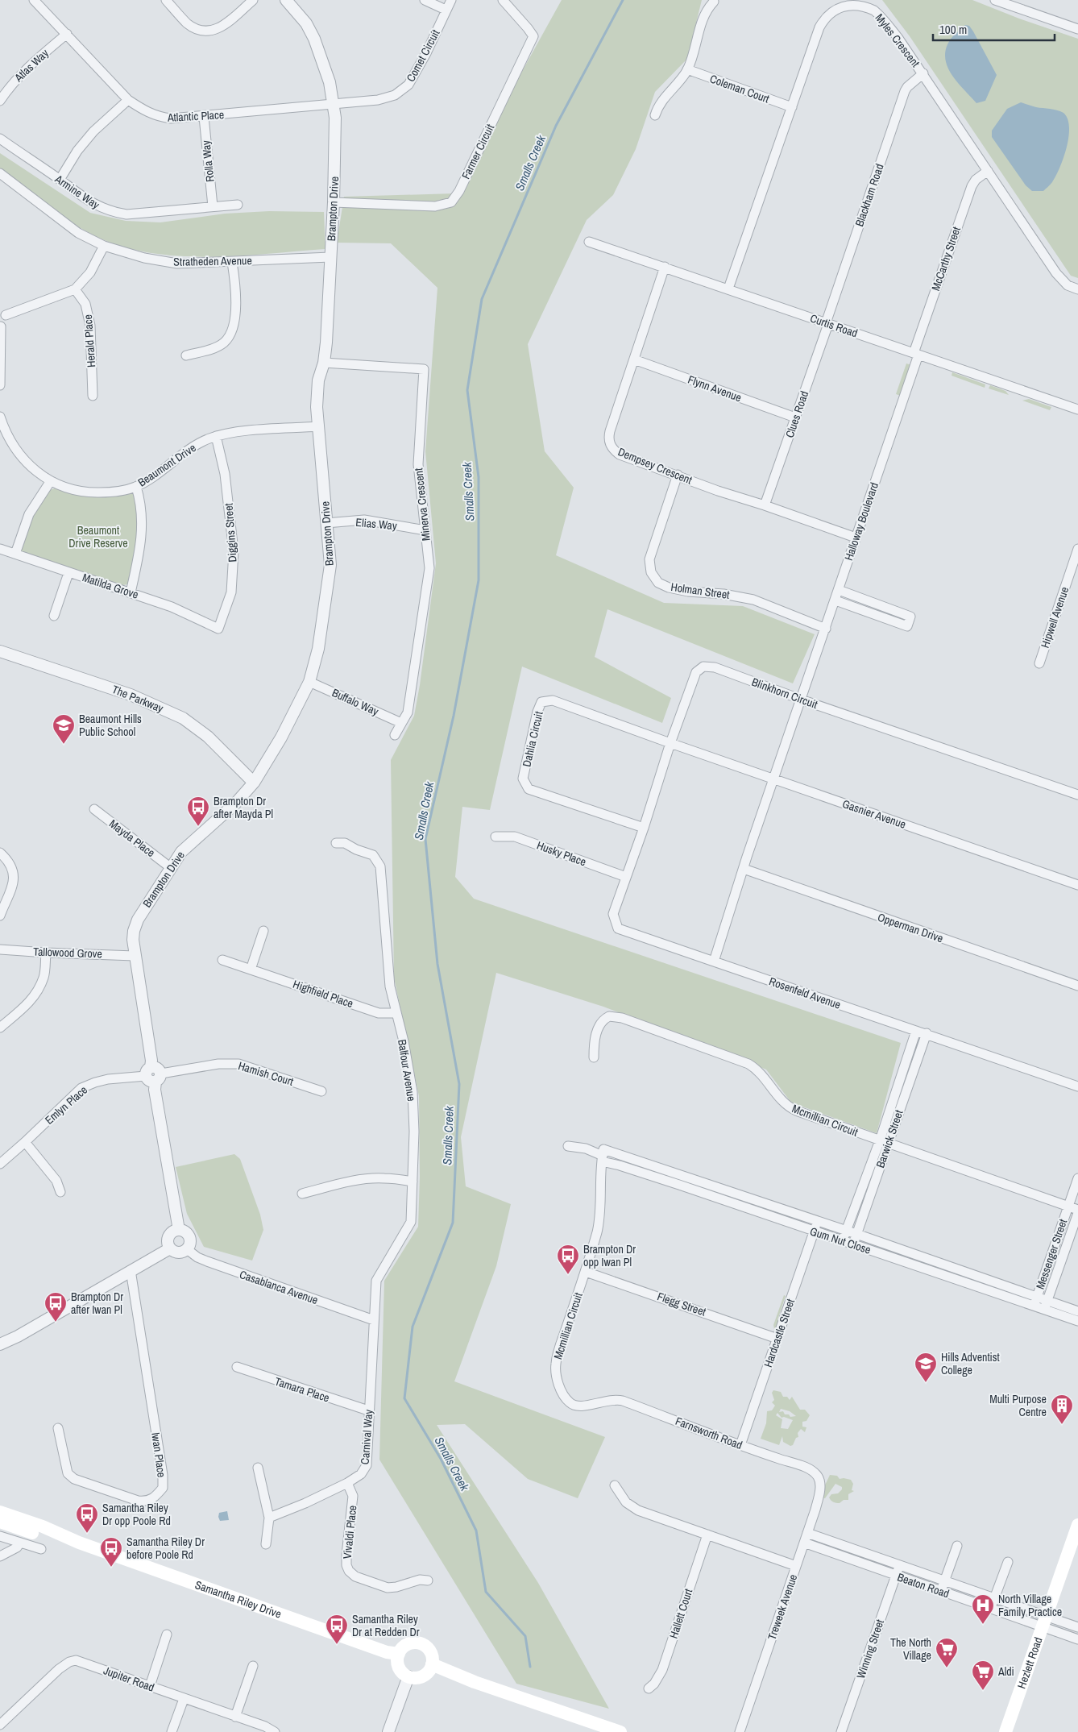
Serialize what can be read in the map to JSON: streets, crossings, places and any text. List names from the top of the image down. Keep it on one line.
{"streets":{"main road":["Samantha Riley Drive","Hezlett Road"],"street":["Myles Crescent","Comet Circuit","Atlas Way","Coleman Court","Atlantic Place","Farmer Circuit","Rolla Way","Armine Way","Blackham Road","Brampton Drive","McCarthy Street","Stratheden Avenue","Curtis Road","Herald Place","Flynn Avenue","Clues Road","Beaumont Drive","Dempsey Crescent","Minerva Crescent","Halloway Boulevard","Elias Way","Diggins Street","Matilda Grove","Holman Street","Hipwell Avenue","Blinkhorn Circuit","The Parkway","Buffalo Way","Dahlia Circuit","Gasnier Avenue","Mayda Place","Husky Place","Opperman Drive","Tallowood Grove","Rosenfeld Avenue","Highfield Place","Balfour Avenue","Hamish Court","Emlyn Place","Mcmillian Circuit","Barwick Street","Gum Nut Close","Messenger Street","Casablanca Avenue","Flegg Street","Hardcastle Street","Tamara Place","Farnsworth Road","Carnival Way","Iwan Place","Vivaldi Place","Beaton Road","Treweek Avenue","Hallett Court","Winning Street","Jupiter Road"]},"crossings":[["Myles Crescent","Coleman Court"],["Myles Crescent","Blackham Road"],["Myles Crescent","McCarthy Street"],["Myles Crescent","Curtis Road"],["Comet Circuit","Atlantic Place"],["Comet Circuit","Brampton Drive"],["Atlas Way","Atlantic Place"],["Atlantic Place","Rolla Way"],["Atlantic Place","Brampton Drive"],["Farmer Circuit","Brampton Drive"],["Rolla Way","Armine Way"],["Blackham Road","Curtis Road"],["Blackham Road","Clues Road"],["Brampton Drive","Stratheden Avenue"],["Brampton Drive","Beaumont Drive"],["Brampton Drive","Minerva Crescent"],["Brampton Drive","Elias Way"],["Brampton Drive","The Parkway"],["Brampton Drive","Buffalo Way"],["Brampton Drive","Mayda Place"],["Brampton Drive","Tallowood Grove"],["Brampton Drive","Hamish Court"],["Brampton Drive","Emlyn Place"],["Brampton Drive","Casablanca Avenue"],["McCarthy Street","Curtis Road"],["McCarthy Street","Halloway Boulevard"],["Curtis Road","Clues Road"],["Curtis Road","Dempsey Crescent"],["Curtis Road","Halloway Boulevard"],["Flynn Avenue","Clues Road"],["Flynn Avenue","Dempsey Crescent"],["Clues Road","Dempsey Crescent"],["Beaumont Drive","Diggins Street"],["Dempsey Crescent","Halloway Boulevard"],["Dempsey Crescent","Holman Street"],["Minerva Crescent","Elias Way"],["Minerva Crescent","Buffalo Way"],["Halloway Boulevard","Holman Street"],["Halloway Boulevard","Blinkhorn Circuit"],["Halloway Boulevard","Gasnier Avenue"],["Diggins Street","Matilda Grove"],["Blinkhorn Circuit","Dahlia Circuit"],["Blinkhorn Circuit","Gasnier Avenue"],["Blinkhorn Circuit","Husky Place"],["Blinkhorn Circuit","Rosenfeld Avenue"],["Dahlia Circuit","Gasnier Avenue"],["Husky Place","Rosenfeld Avenue"],["Rosenfeld Avenue","Barwick Street"],["Highfield Place","Balfour Avenue"],["Balfour Avenue","Casablanca Avenue"],["Balfour Avenue","Carnival Way"],["Hamish Court","Emlyn Place"],["Mcmillian Circuit","Barwick Street"],["Mcmillian Circuit","Gum Nut Close"],["Mcmillian Circuit","Messenger Street"],["Mcmillian Circuit","Flegg Street"],["Mcmillian Circuit","Farnsworth Road"],["Barwick Street","Gum Nut Close"],["Gum Nut Close","Messenger Street"],["Gum Nut Close","Hardcastle Street"],["Casablanca Avenue","Carnival Way"],["Flegg Street","Hardcastle Street"],["Hardcastle Street","Farnsworth Road"],["Tamara Place","Carnival Way"],["Farnsworth Road","Treweek Avenue"],["Carnival Way","Vivaldi Place"],["Beaton Road","Treweek Avenue"],["Beaton Road","Winning Street"],["Beaton Road","Hezlett Road"]],"water":["Smalls Creek"],"parks":["Beaumont Drive Reserve"],"places":{"school or university":["Beaumont Hills Public School","Hills Adventist College"],"bus stop":["Brampton Dr after Mayda Pl","Brampton Dr opp Iwan Pl","Brampton Dr after Iwan Pl","Samantha Riley Dr opp Poole Rd","Samantha Riley Dr before Poole Rd","Samantha Riley Dr at Redden Dr"],"building":["Multi Purpose Centre"],"hospital":["North Village Family Practice"],"supermarket":["The North Village","Aldi"]},"scale_bar":"100 m"}
